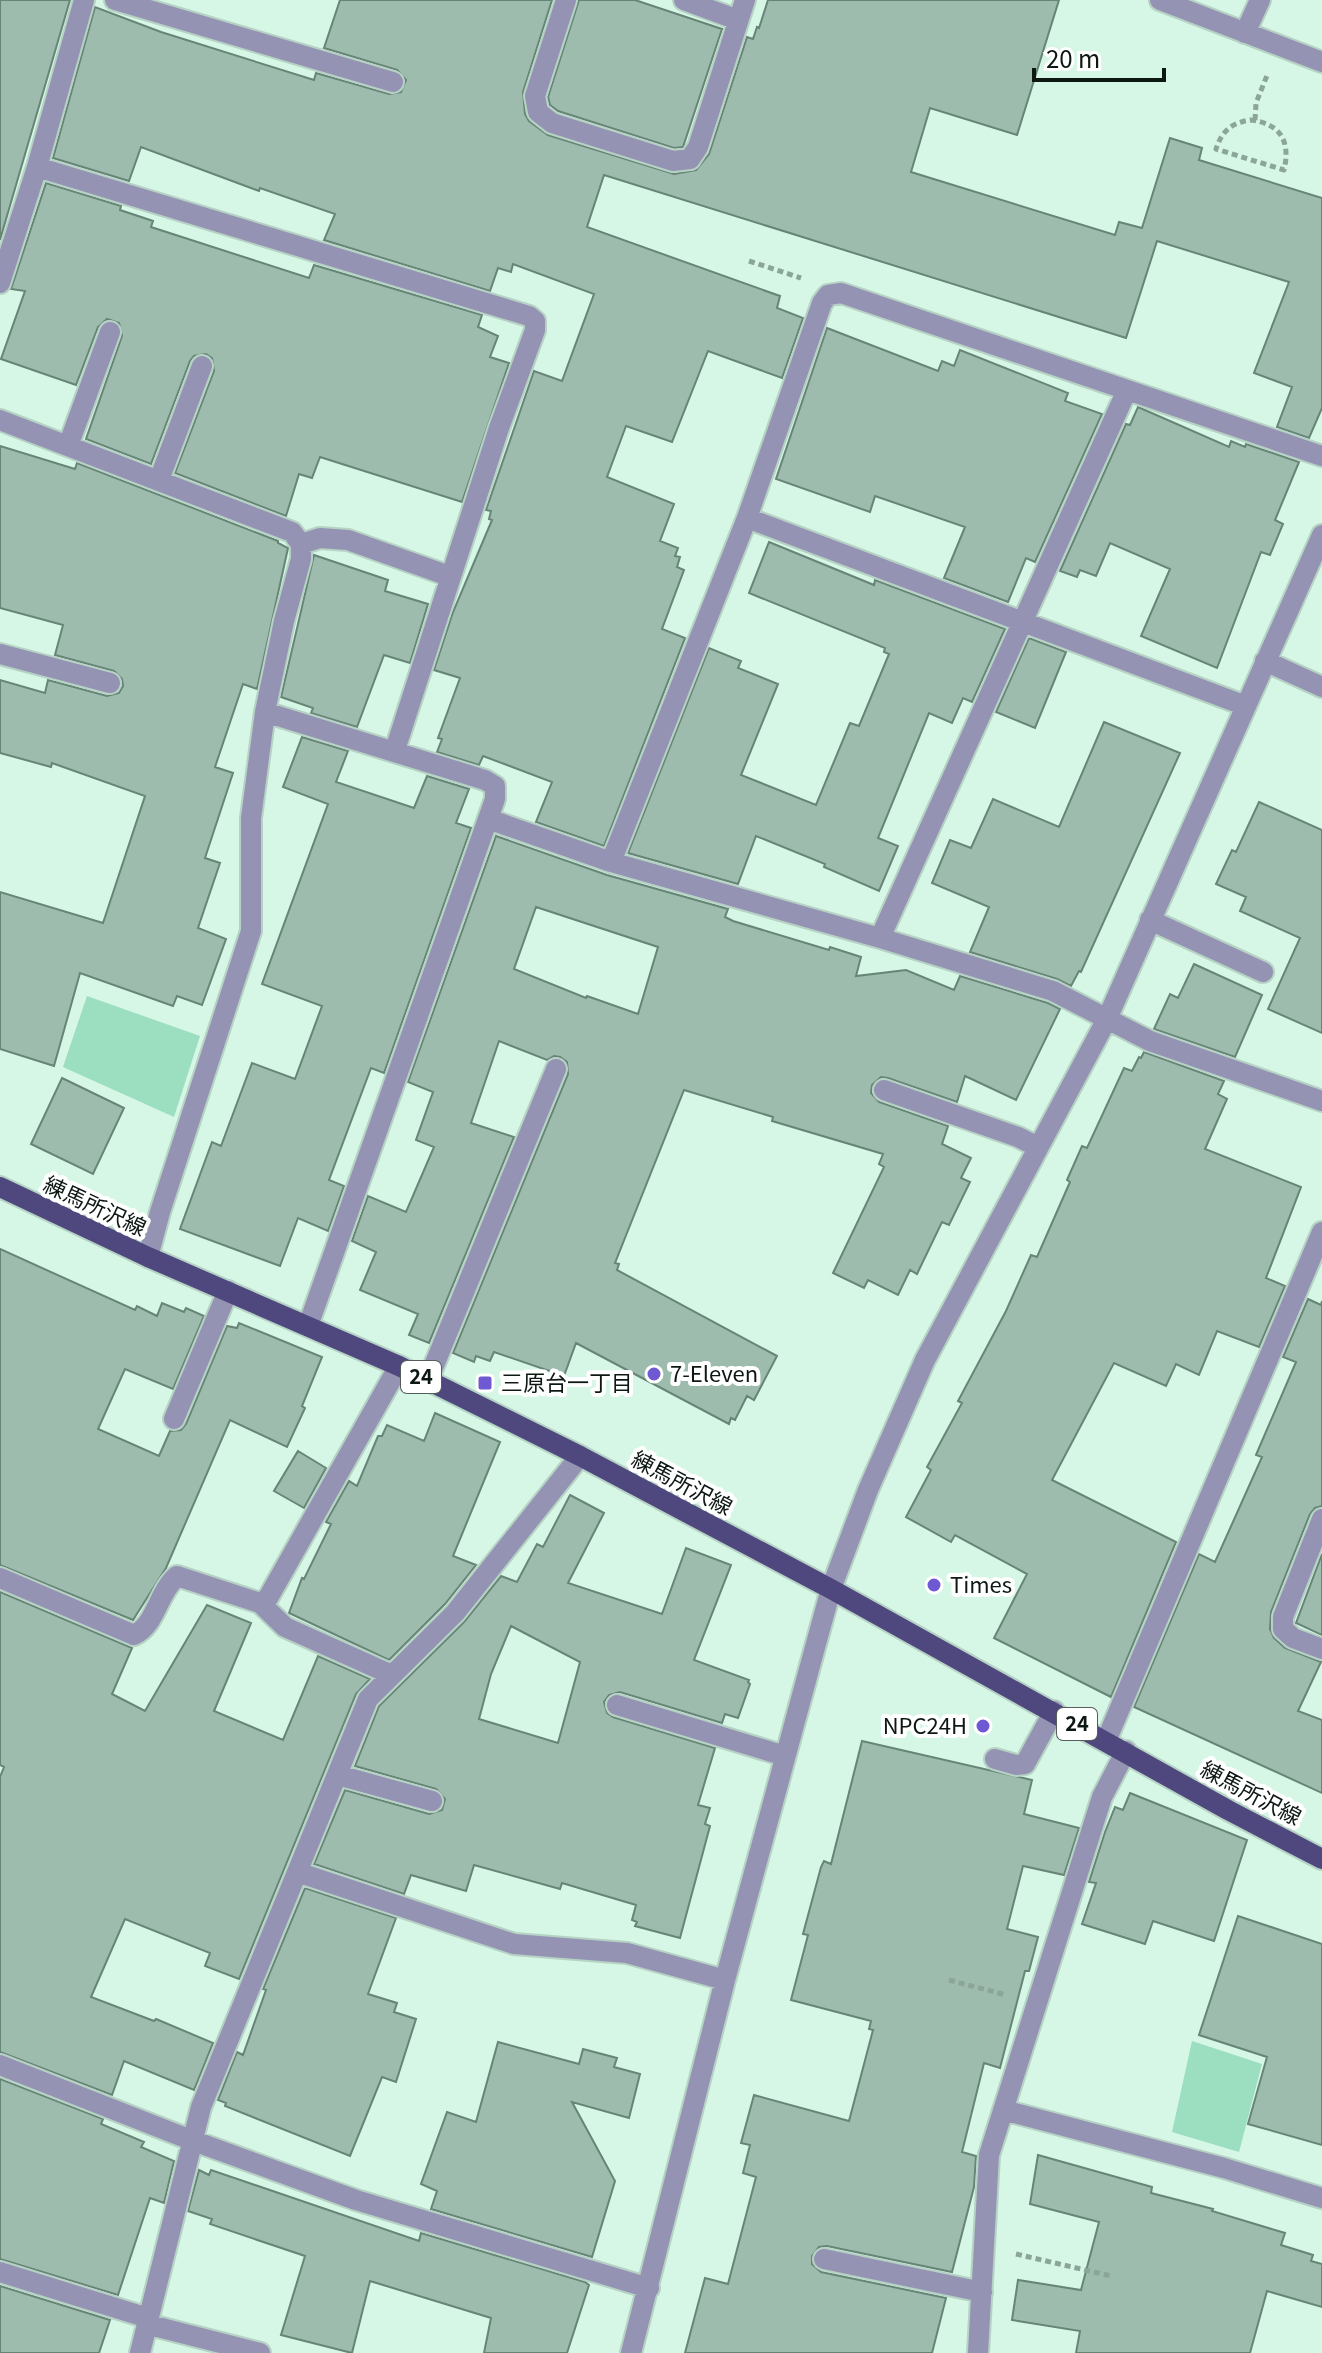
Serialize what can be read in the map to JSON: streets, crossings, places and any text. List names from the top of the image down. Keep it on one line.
{"streets":{"main road":["練馬所沢線","24"]},"places":{"other":["7-Eleven","Times","NPC24H"],"transit":["三原台一丁目"]},"scale_bar":"20 m"}
